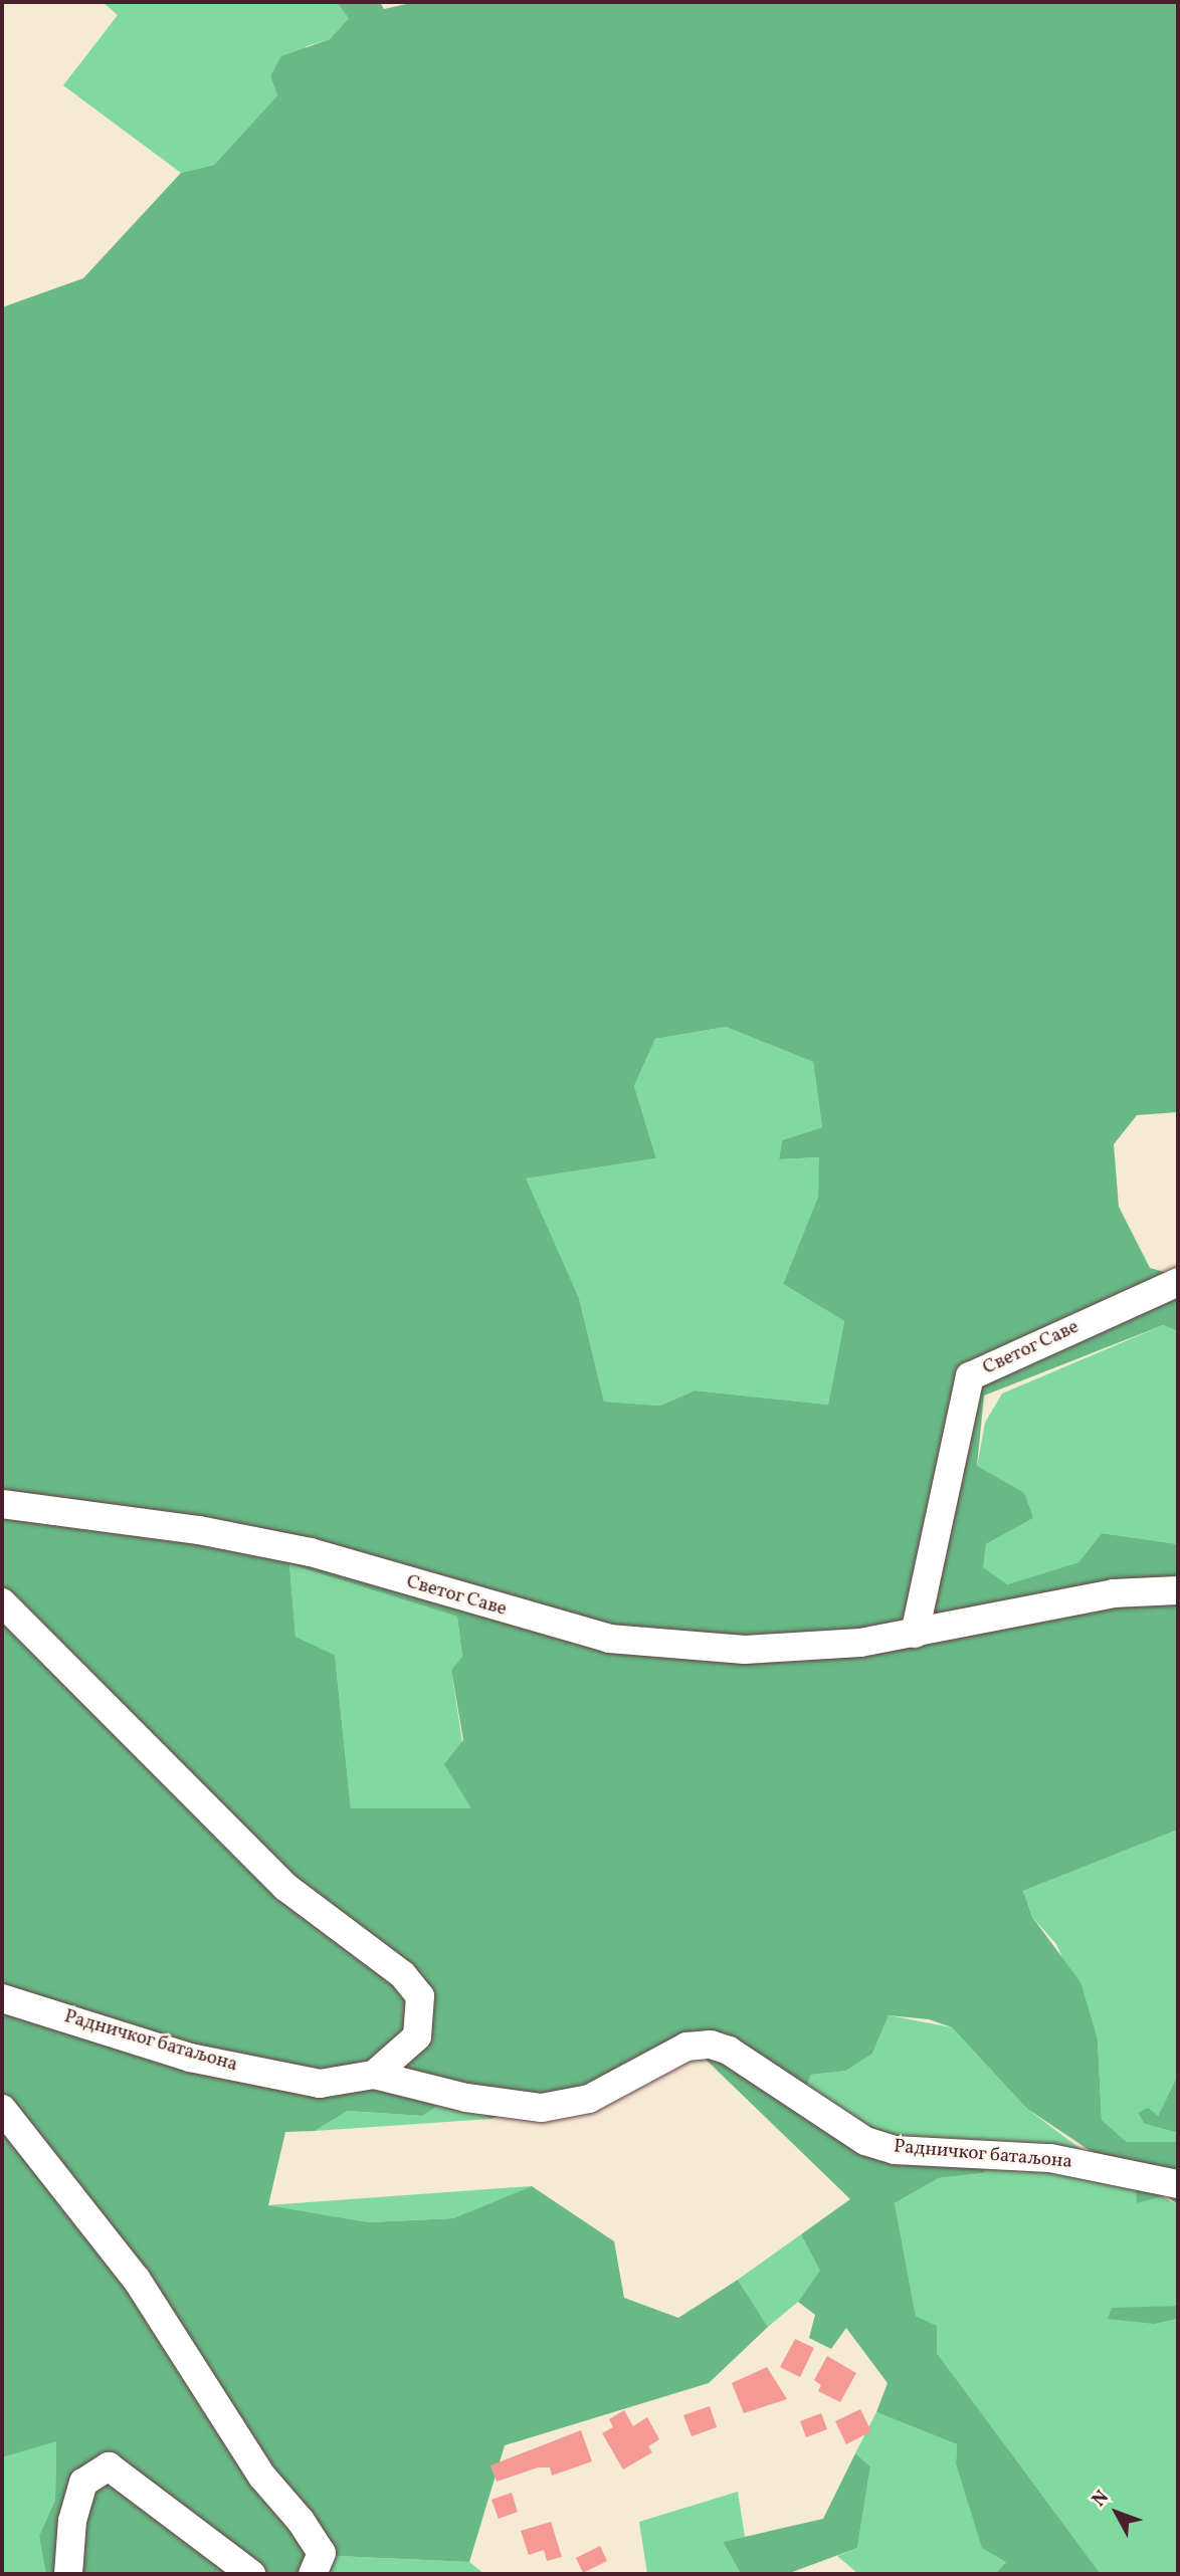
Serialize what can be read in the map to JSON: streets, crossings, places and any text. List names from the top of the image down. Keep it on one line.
{"streets":{"street":["Светог Саве","Радничког батаљона"]},"north":"top left"}
